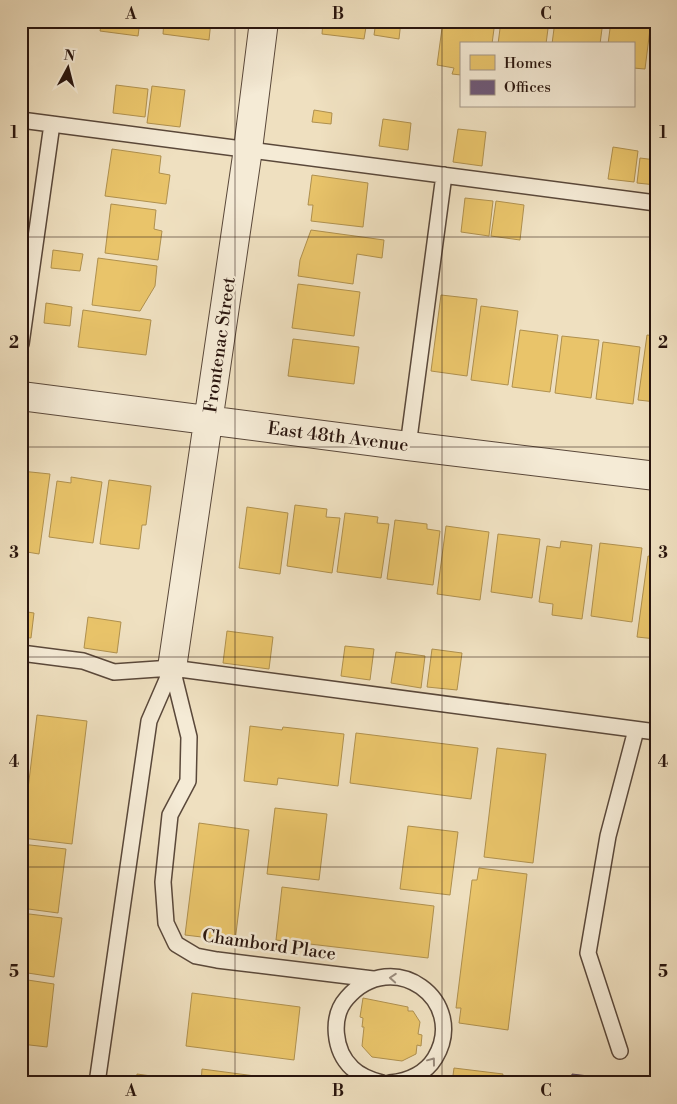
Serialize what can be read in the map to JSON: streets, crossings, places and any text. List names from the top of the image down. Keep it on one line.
{"streets":{"street":["Frontenac Street","East 48th Avenue"],"lane":["Chambord Place"]},"crossings":[["Frontenac Street","East 48th Avenue"],["Frontenac Street","Chambord Place"]],"legend":["Homes","Offices"],"north":"top","grid":{"columns":["A","B","C"],"rows":["1","2","3","4","5"]}}
